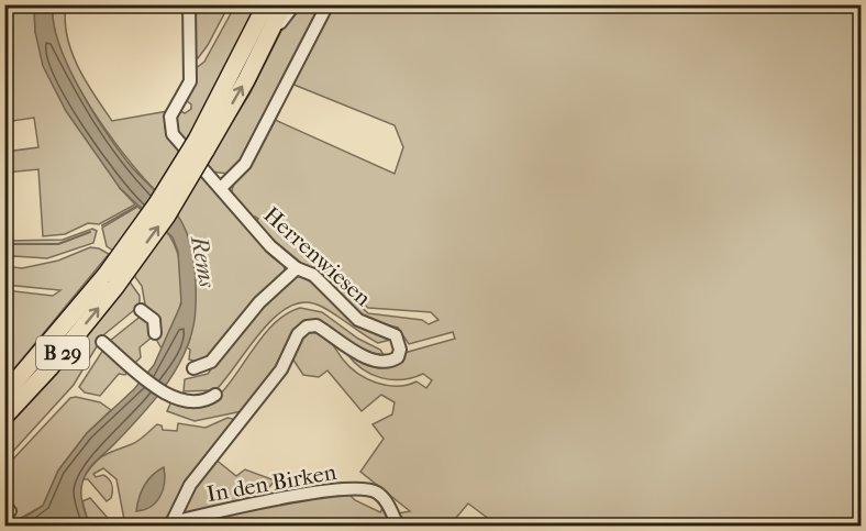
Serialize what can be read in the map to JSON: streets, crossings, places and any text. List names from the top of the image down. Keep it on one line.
{"streets":{"highway":["B 29"],"street":["Herrenwiesen","In den Birken"]},"crossings":[["Herrenwiesen","In den Birken"]],"water":["Rems"]}
